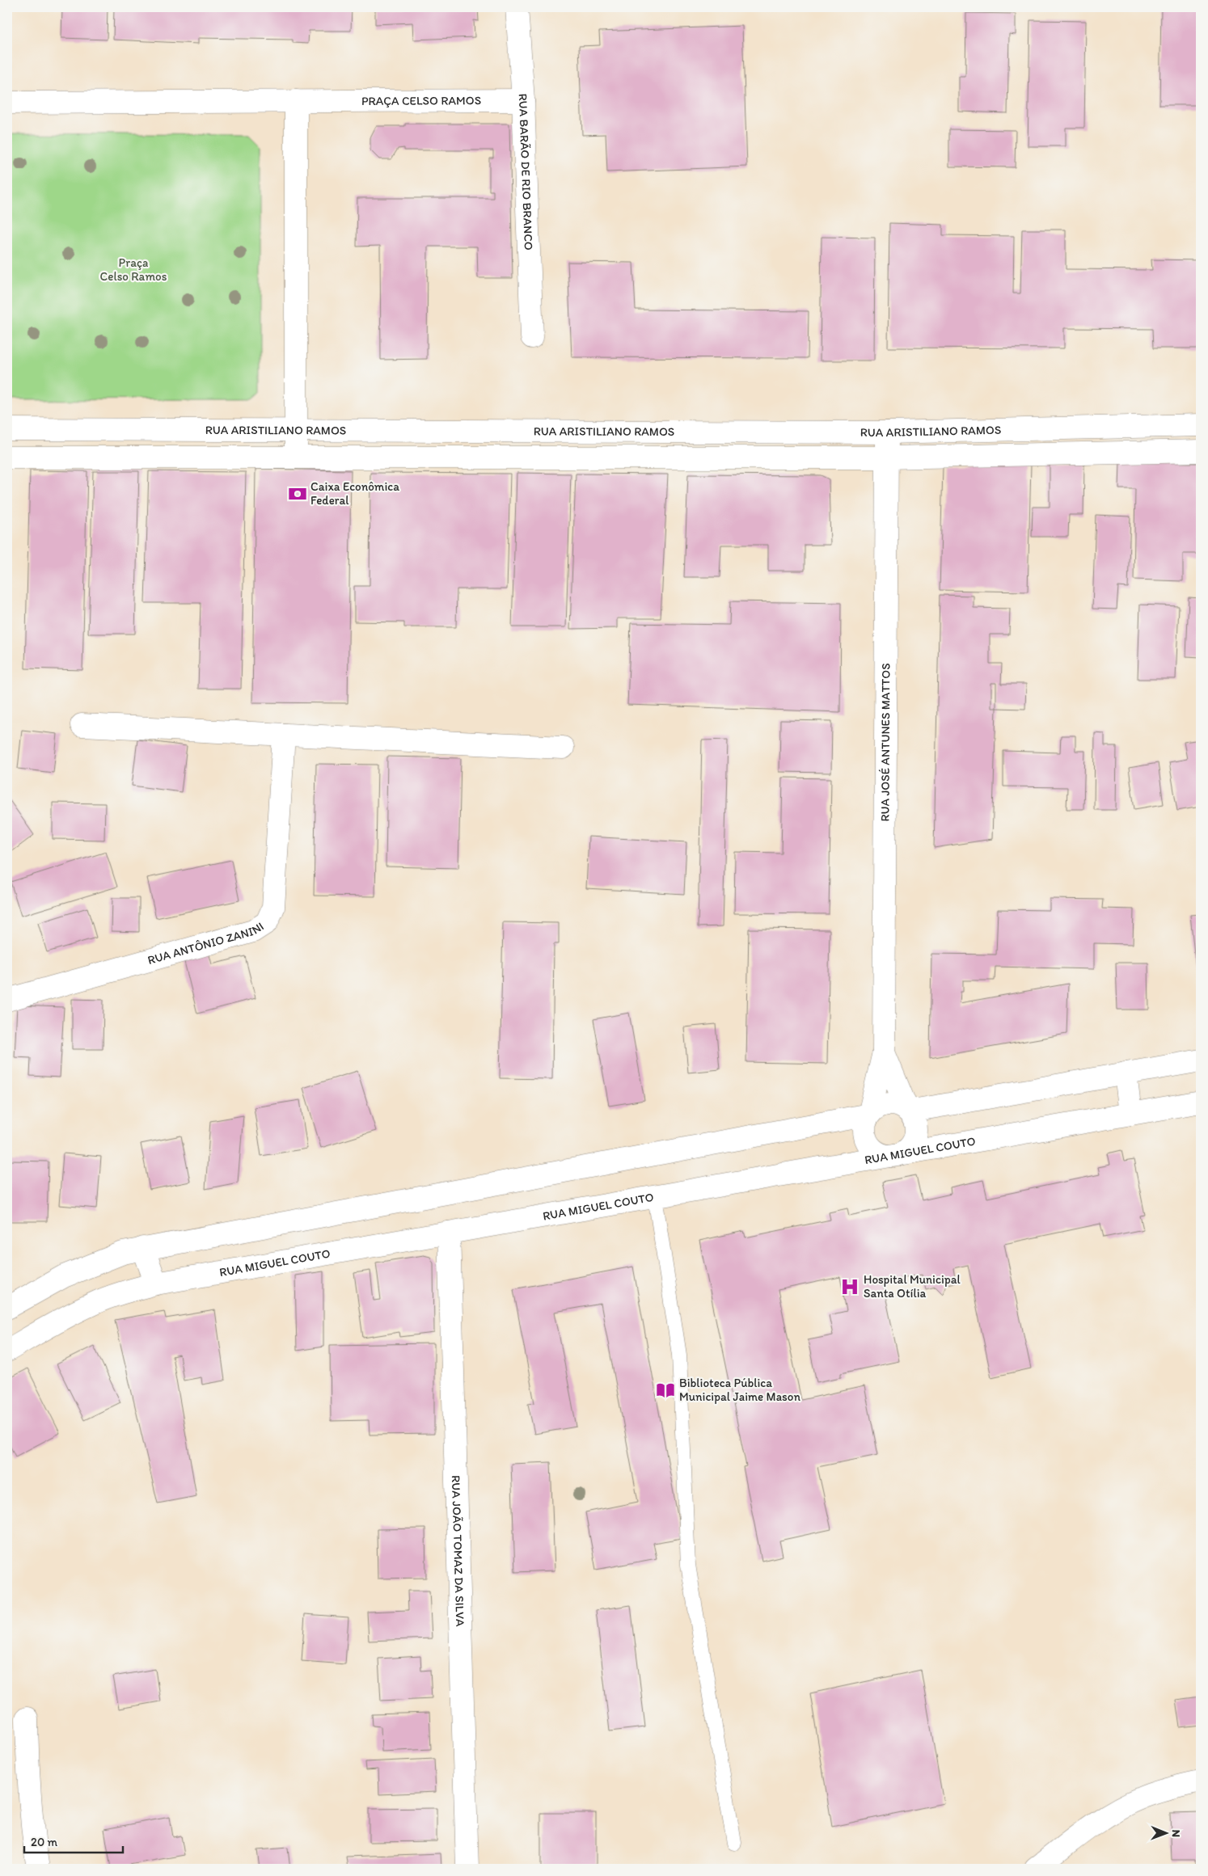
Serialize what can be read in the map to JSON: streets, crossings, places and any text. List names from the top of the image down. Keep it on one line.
{"streets":{"street":["PRAÇA CELSO RAMOS","RUA BARÃO DE RIO BRANCO","RUA ARISTILIANO RAMOS","RUA JOSÉ ANTUNES MATTOS","RUA ANTÔNIO ZANINI","RUA MIGUEL COUTO","RUA JOÃO TOMAZ DA SILVA"]},"crossings":[["PRAÇA CELSO RAMOS","RUA BARÃO DE RIO BRANCO"],["RUA ARISTILIANO RAMOS","RUA JOSÉ ANTUNES MATTOS"],["RUA JOSÉ ANTUNES MATTOS","RUA MIGUEL COUTO"],["RUA MIGUEL COUTO","RUA JOÃO TOMAZ DA SILVA"]],"parks":["Praça Celso Ramos"],"places":{"bank":["Caixa Econômica Federal"],"hospital":["Hospital Municipal Santa Otília"],"library":["Biblioteca Pública Municipal Jaime Mason"]},"scale_bar":"20 m","north":"right"}
